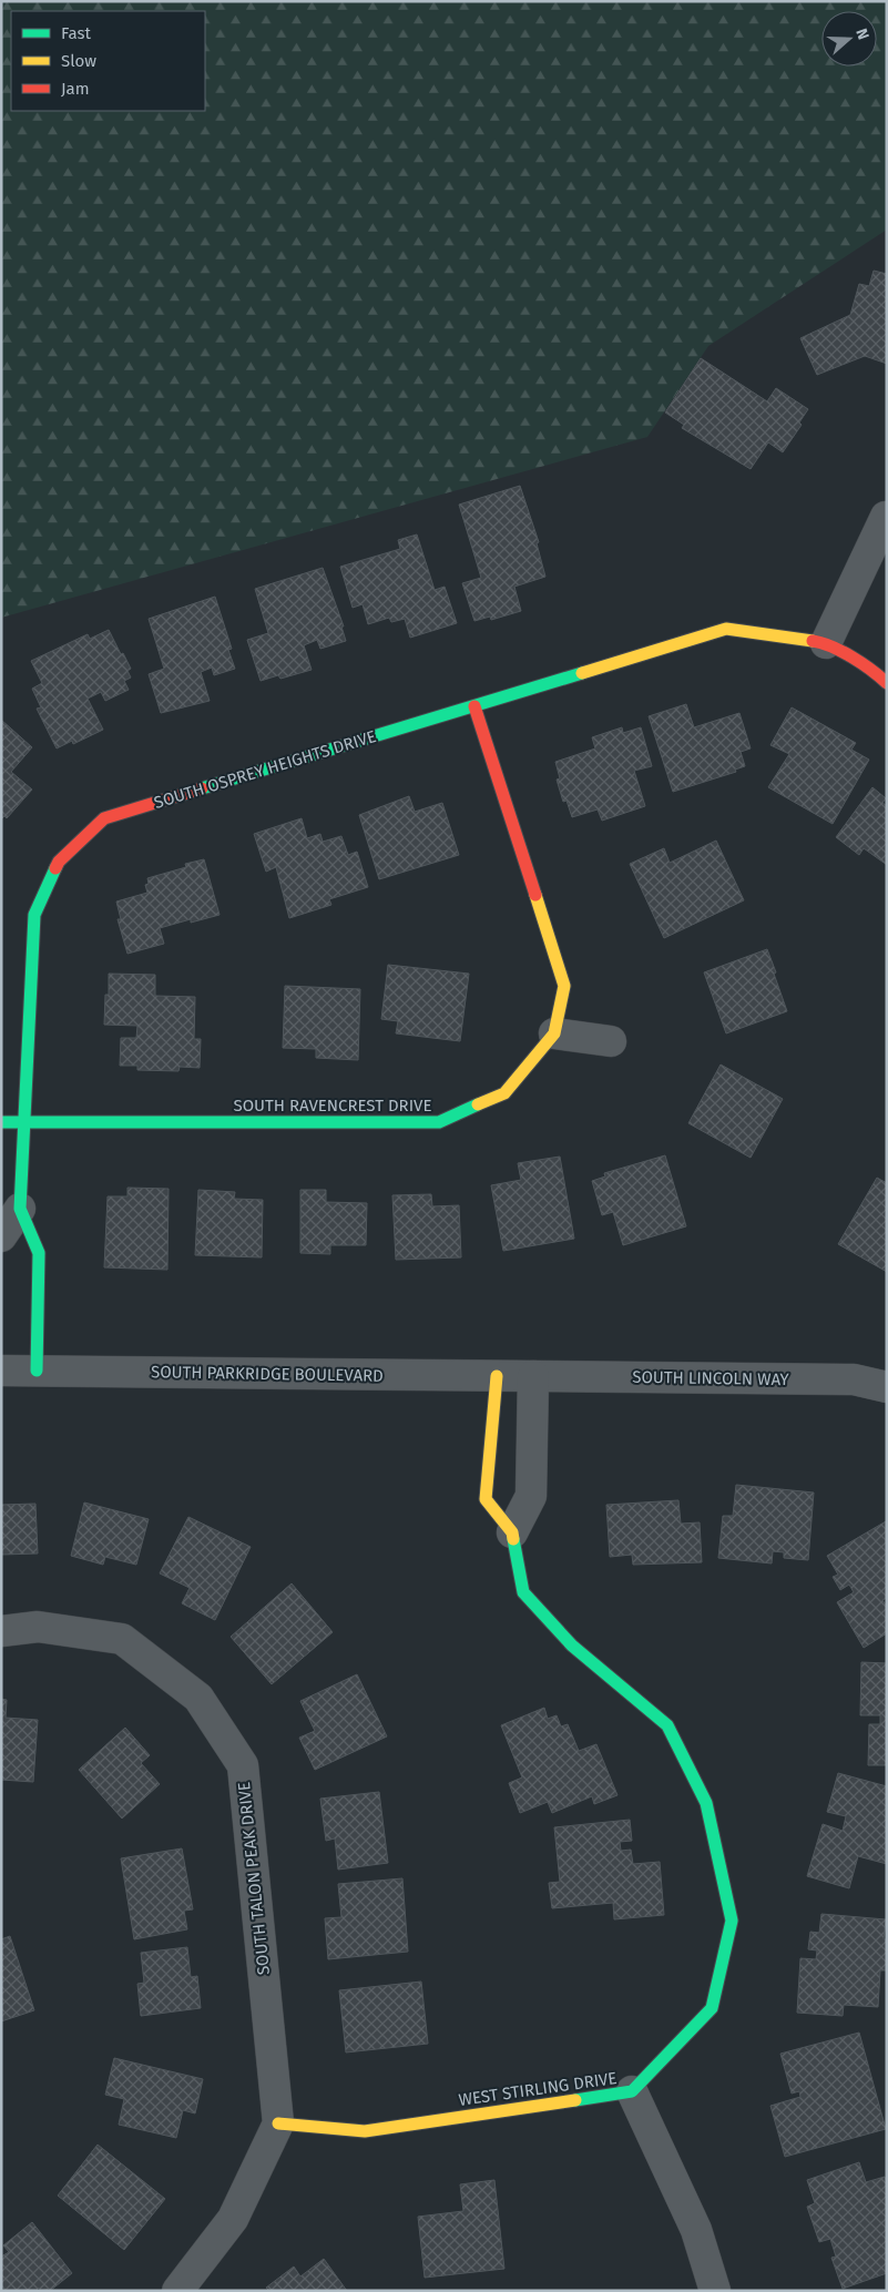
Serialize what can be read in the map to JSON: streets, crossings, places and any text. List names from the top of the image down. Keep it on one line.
{"streets":{"street":["SOUTH OSPREY HEIGHTS DRIVE","SOUTH RAVENCREST DRIVE","SOUTH PARKRIDGE BOULEVARD","SOUTH LINCOLN WAY","SOUTH TALON PEAK DRIVE","WEST STIRLING DRIVE"]},"crossings":[["SOUTH OSPREY HEIGHTS DRIVE","SOUTH RAVENCREST DRIVE"],["SOUTH OSPREY HEIGHTS DRIVE","SOUTH PARKRIDGE BOULEVARD"],["SOUTH PARKRIDGE BOULEVARD","SOUTH LINCOLN WAY"],["SOUTH TALON PEAK DRIVE","WEST STIRLING DRIVE"]],"legend":["Fast","Slow","Jam"],"north":"right"}
